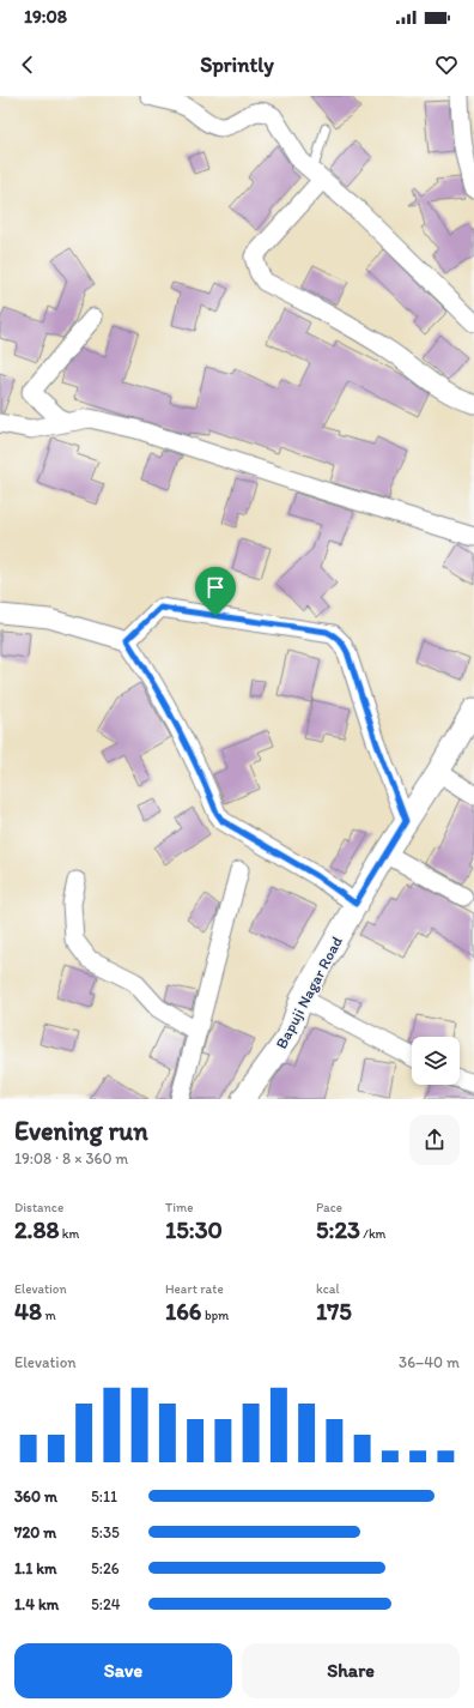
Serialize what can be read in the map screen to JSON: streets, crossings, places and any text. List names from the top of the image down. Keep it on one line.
{"streets":{"street":["Bapuji Nagar Road"]},"page":{"status":"19:08","header":"Sprintly","heading":["Evening run","19:08 · 8 × 360 m"],"stats":[["Distance","2.88 km"],["Time","15:30"],["Pace","5:23 /km"],["Elevation","48 m"],["Heart rate","166 bpm"],["kcal","175"]],"chart":["Elevation","36–40 m"],"list":[{"name":"360 m","note":"5:11"},{"name":"720 m","note":"5:35"},{"name":"1.1 km","note":"5:26"},{"name":"1.4 km","note":"5:24"}],"buttons":["Save","Share"]}}
